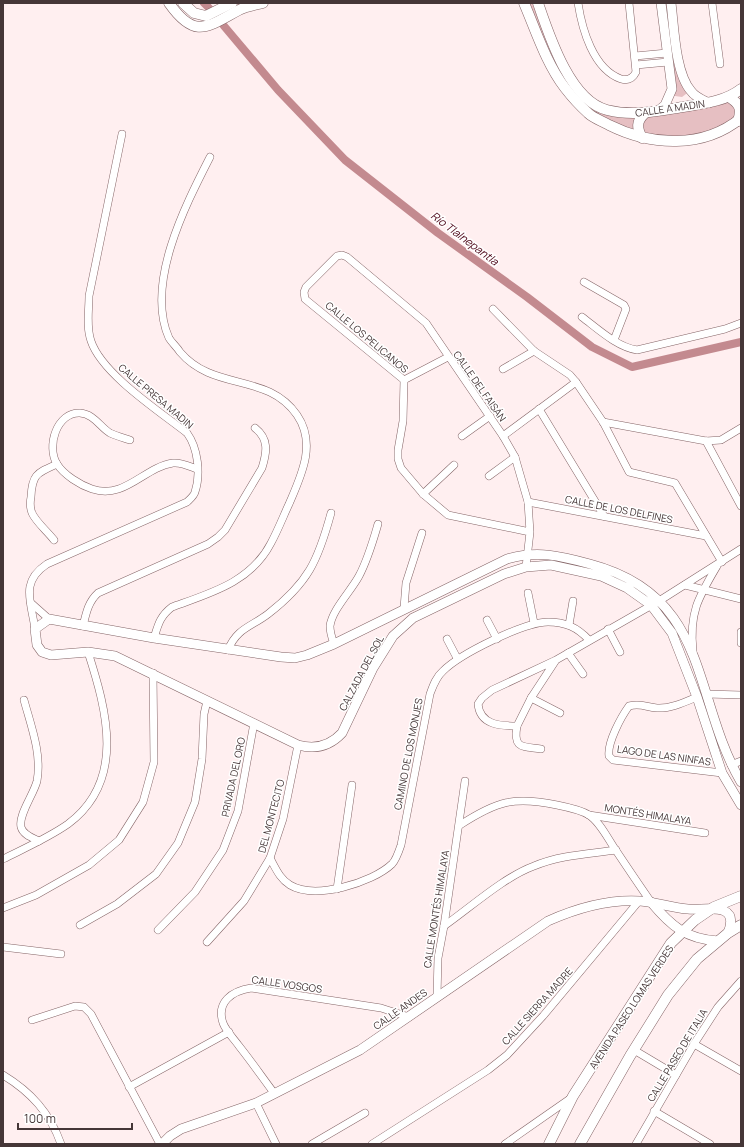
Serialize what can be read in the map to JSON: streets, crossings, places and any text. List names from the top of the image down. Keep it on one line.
{"streets":{"main road":["CALLE A MADIN","AVENIDA PASEO LOMAS VERDES"],"street":["CALLE LOS PELICANOS","CALLE DEL FAISÁN","CALLE PRESA MADIN","CALLE DE LOS DELFINES","CALZADA DEL SOL","CAMINO DE LOS MONJES","LAGO DE LAS NINFAS","PRIVADA DEL ORO","MONTÉS HIMALAYA","DEL MONTECITO","CALLE MONTÉS HIMALAYA","CALLE VOSGOS","CALLE SIERRA MADRE","CALLE ANDES","CALLE PASEO DE ITALIA"]},"crossings":[["CALLE LOS PELICANOS","CALLE DEL FAISÁN"],["CALLE DEL FAISÁN","CALLE DE LOS DELFINES"],["CALLE DEL FAISÁN","CALZADA DEL SOL"],["CALLE PRESA MADIN","CALZADA DEL SOL"],["CALZADA DEL SOL","LAGO DE LAS NINFAS"],["CALZADA DEL SOL","PRIVADA DEL ORO"],["CALZADA DEL SOL","DEL MONTECITO"],["CAMINO DE LOS MONJES","DEL MONTECITO"],["CALLE MONTÉS HIMALAYA","CALLE ANDES"],["CALLE VOSGOS","CALLE ANDES"],["CALLE SIERRA MADRE","CALLE ANDES"]],"water":["Río Tlalnepantla"],"scale_bar":"100 m"}
